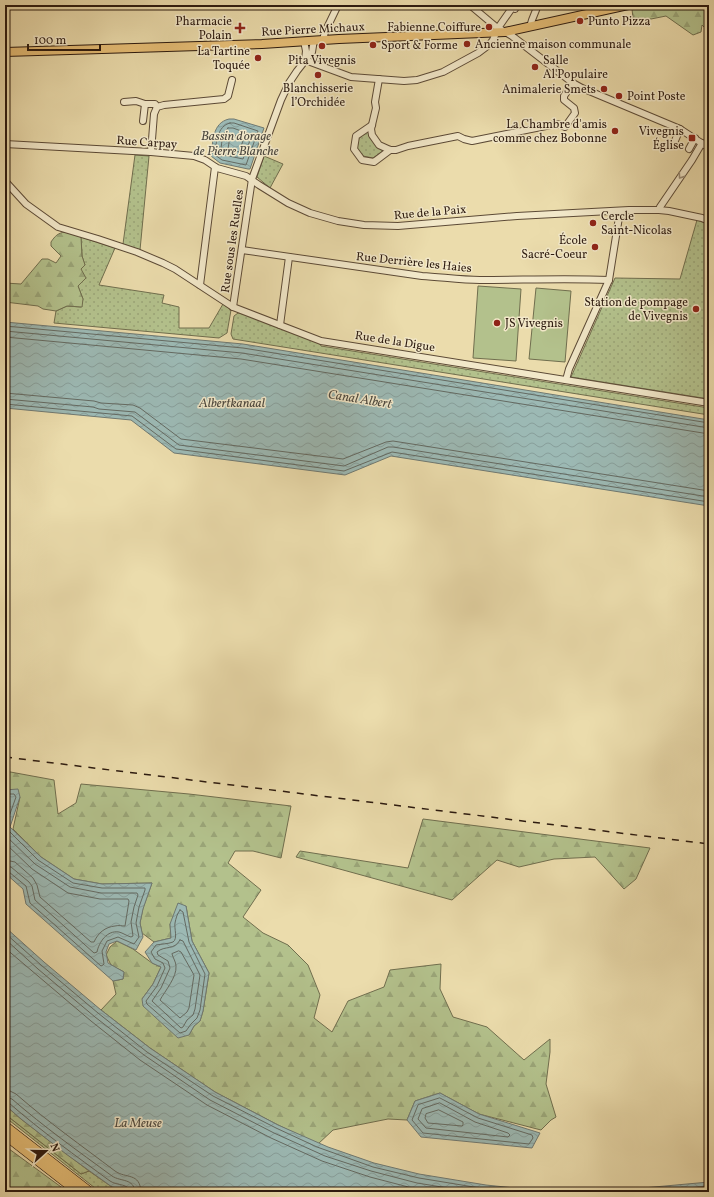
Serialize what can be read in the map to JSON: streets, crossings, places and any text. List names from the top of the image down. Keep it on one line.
{"streets":{"main road":["Rue Pierre Michaux"],"street":["Rue Carpay","Rue de la Paix","Rue sous les Ruelles","Rue Derrière les Haies","Rue de la Digue"]},"crossings":[["Rue Pierre Michaux","Rue sous les Ruelles"],["Rue Carpay","Rue de la Paix"],["Rue Carpay","Rue sous les Ruelles"],["Rue de la Paix","Rue sous les Ruelles"],["Rue sous les Ruelles","Rue Derrière les Haies"],["Rue sous les Ruelles","Rue de la Digue"]],"water":["Bassin d'orage de Pierre Blanche","Canal Albert","Albertkanaal","La Meuse"],"places":{"other":["Punto Pizza","Fabienne Coiffure","Ancienne maison communale","Sport & Forme","Pita Vivegnis","La Tartine Toquée","Salle Al'Populaire","Blanchisserie l’Orchidée","Animalerie Smets","Point Poste","La Chambre d'amis comme chez Bobonne","Cercle Saint-Nicolas","École Sacré-Coeur","Station de pompage de Vivegnis","JS Vivegnis"],"health":["Pharmacie Polain"],"transit":["Vivegnis Église"]},"scale_bar":"100 m","north":"right"}
